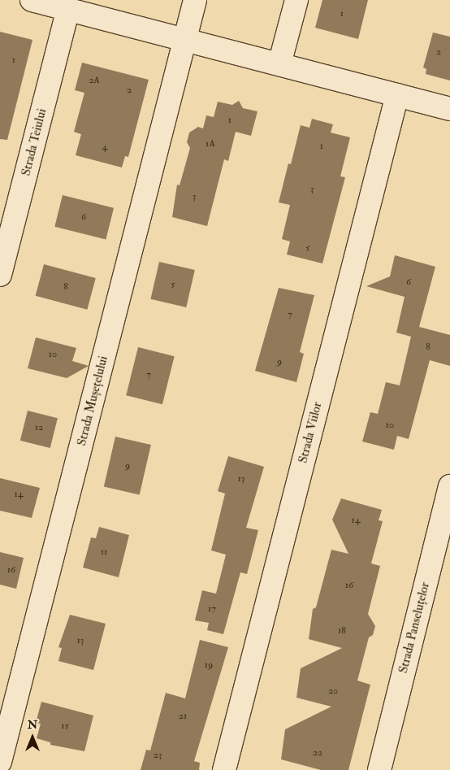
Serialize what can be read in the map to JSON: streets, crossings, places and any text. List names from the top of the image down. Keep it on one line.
{"streets":{"street":["Strada Teiului","Strada Mușețelului","Strada Viilor","Strada Panseluțelor"]},"house_numbers":["1","2","1","2A","2","1","1A","1","4","3","3","6","5","6","5","8","7","8","10","9","7","10","12","9","13","14","14","11","16","16","17","18","13","19","20","21","15","22","23"],"north":"top"}
